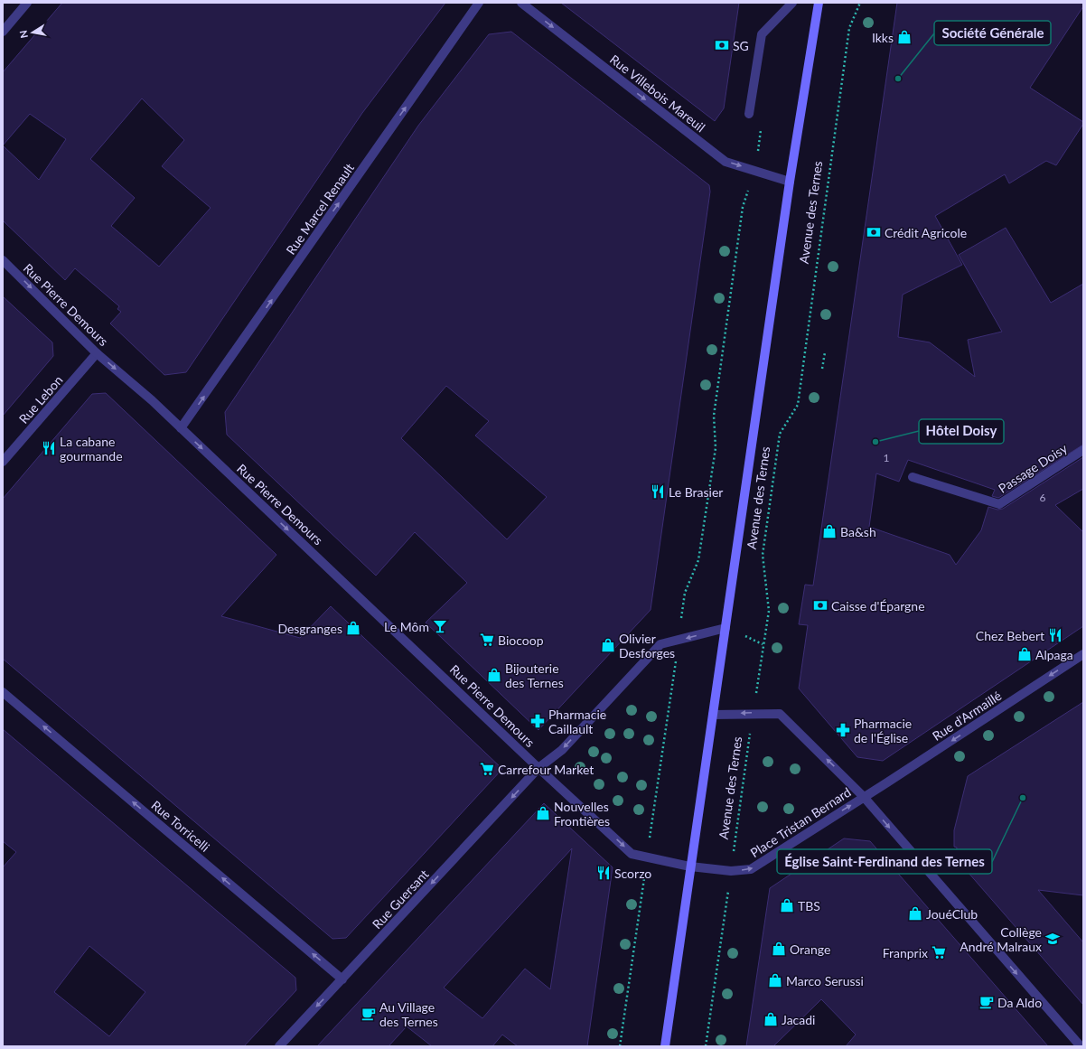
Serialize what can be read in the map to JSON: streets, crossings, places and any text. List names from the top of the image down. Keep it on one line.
{"streets":{"main road":["Avenue des Ternes"],"street":["Rue Villebois Mareuil","Rue Marcel Renault","Rue Pierre Demours","Rue Lebon","Passage Doisy","Rue d'Armaillé","Place Tristan Bernard","Rue Torricelli","Rue Guersant"]},"crossings":[["Rue Villebois Mareuil","Avenue des Ternes"],["Rue Marcel Renault","Rue Pierre Demours"],["Avenue des Ternes","Place Tristan Bernard"],["Rue Pierre Demours","Rue Lebon"],["Rue Pierre Demours","Place Tristan Bernard"],["Rue Pierre Demours","Rue Guersant"],["Rue d'Armaillé","Place Tristan Bernard"],["Place Tristan Bernard","Rue Guersant"],["Rue Torricelli","Rue Guersant"]],"one_way":["Rue Villebois Mareuil","Rue Marcel Renault","Rue Pierre Demours","Rue d'Armaillé","Rue Torricelli","Rue Guersant"],"places":{"shop":["Ikks","Ba&sh","Desgranges","Olivier Desforges","Alpaga","Bijouterie des Ternes","Nouvelles Frontières","TBS","JouéClub","Orange","Marco Serussi","Jacadi"],"bank":["SG","Crédit Agricole","Caisse d'Épargne"],"other":["Société Générale","Hôtel Doisy","Église Saint-Ferdinand des Ternes"],"restaurant":["La cabane gourmande","Le Brasier","Chez Bebert","Scorzo"],"bar":["Le Môm"],"supermarket":["Biocoop","Carrefour Market","Franprix"],"pharmacy":["Pharmacie Caillault","Pharmacie de l'Église"],"school or university":["Collège André Malraux"],"cafe":["Da Aldo","Au Village des Ternes"]},"house_numbers":["1","6"],"north":"left"}
